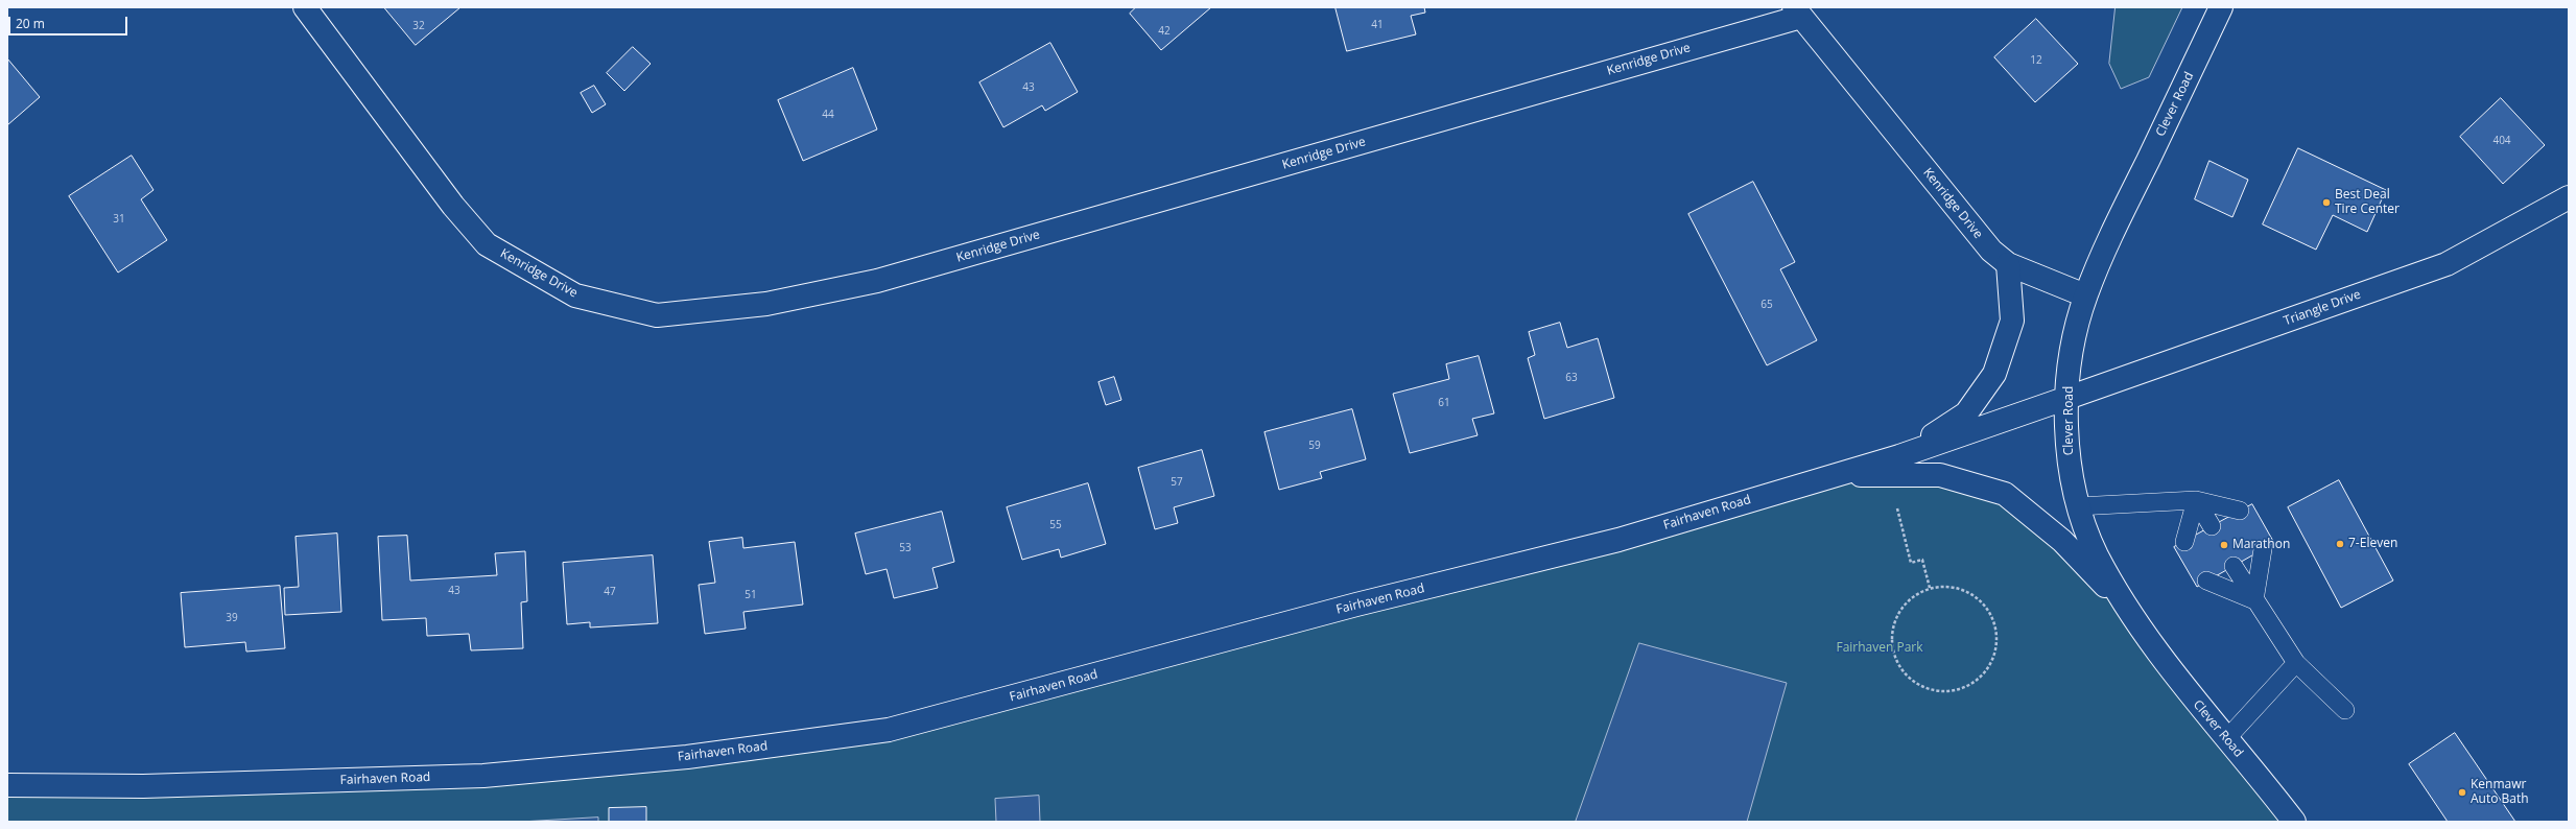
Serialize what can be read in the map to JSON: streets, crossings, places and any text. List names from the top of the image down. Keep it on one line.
{"streets":{"street":["Kenridge Drive","Clever Road","Triangle Drive","Fairhaven Road"]},"crossings":[["Kenridge Drive","Clever Road"],["Clever Road","Triangle Drive"],["Clever Road","Fairhaven Road"],["Triangle Drive","Fairhaven Road"]],"parks":["Fairhaven Park"],"places":["Best Deal Tire Center","7-Eleven","Marathon","Kenmawr Auto Bath"],"house_numbers":["41","32","42","12","43","44","404","31","65","63","61","59","57","55","53","43","47","51","39"],"scale_bar":"20 m"}
